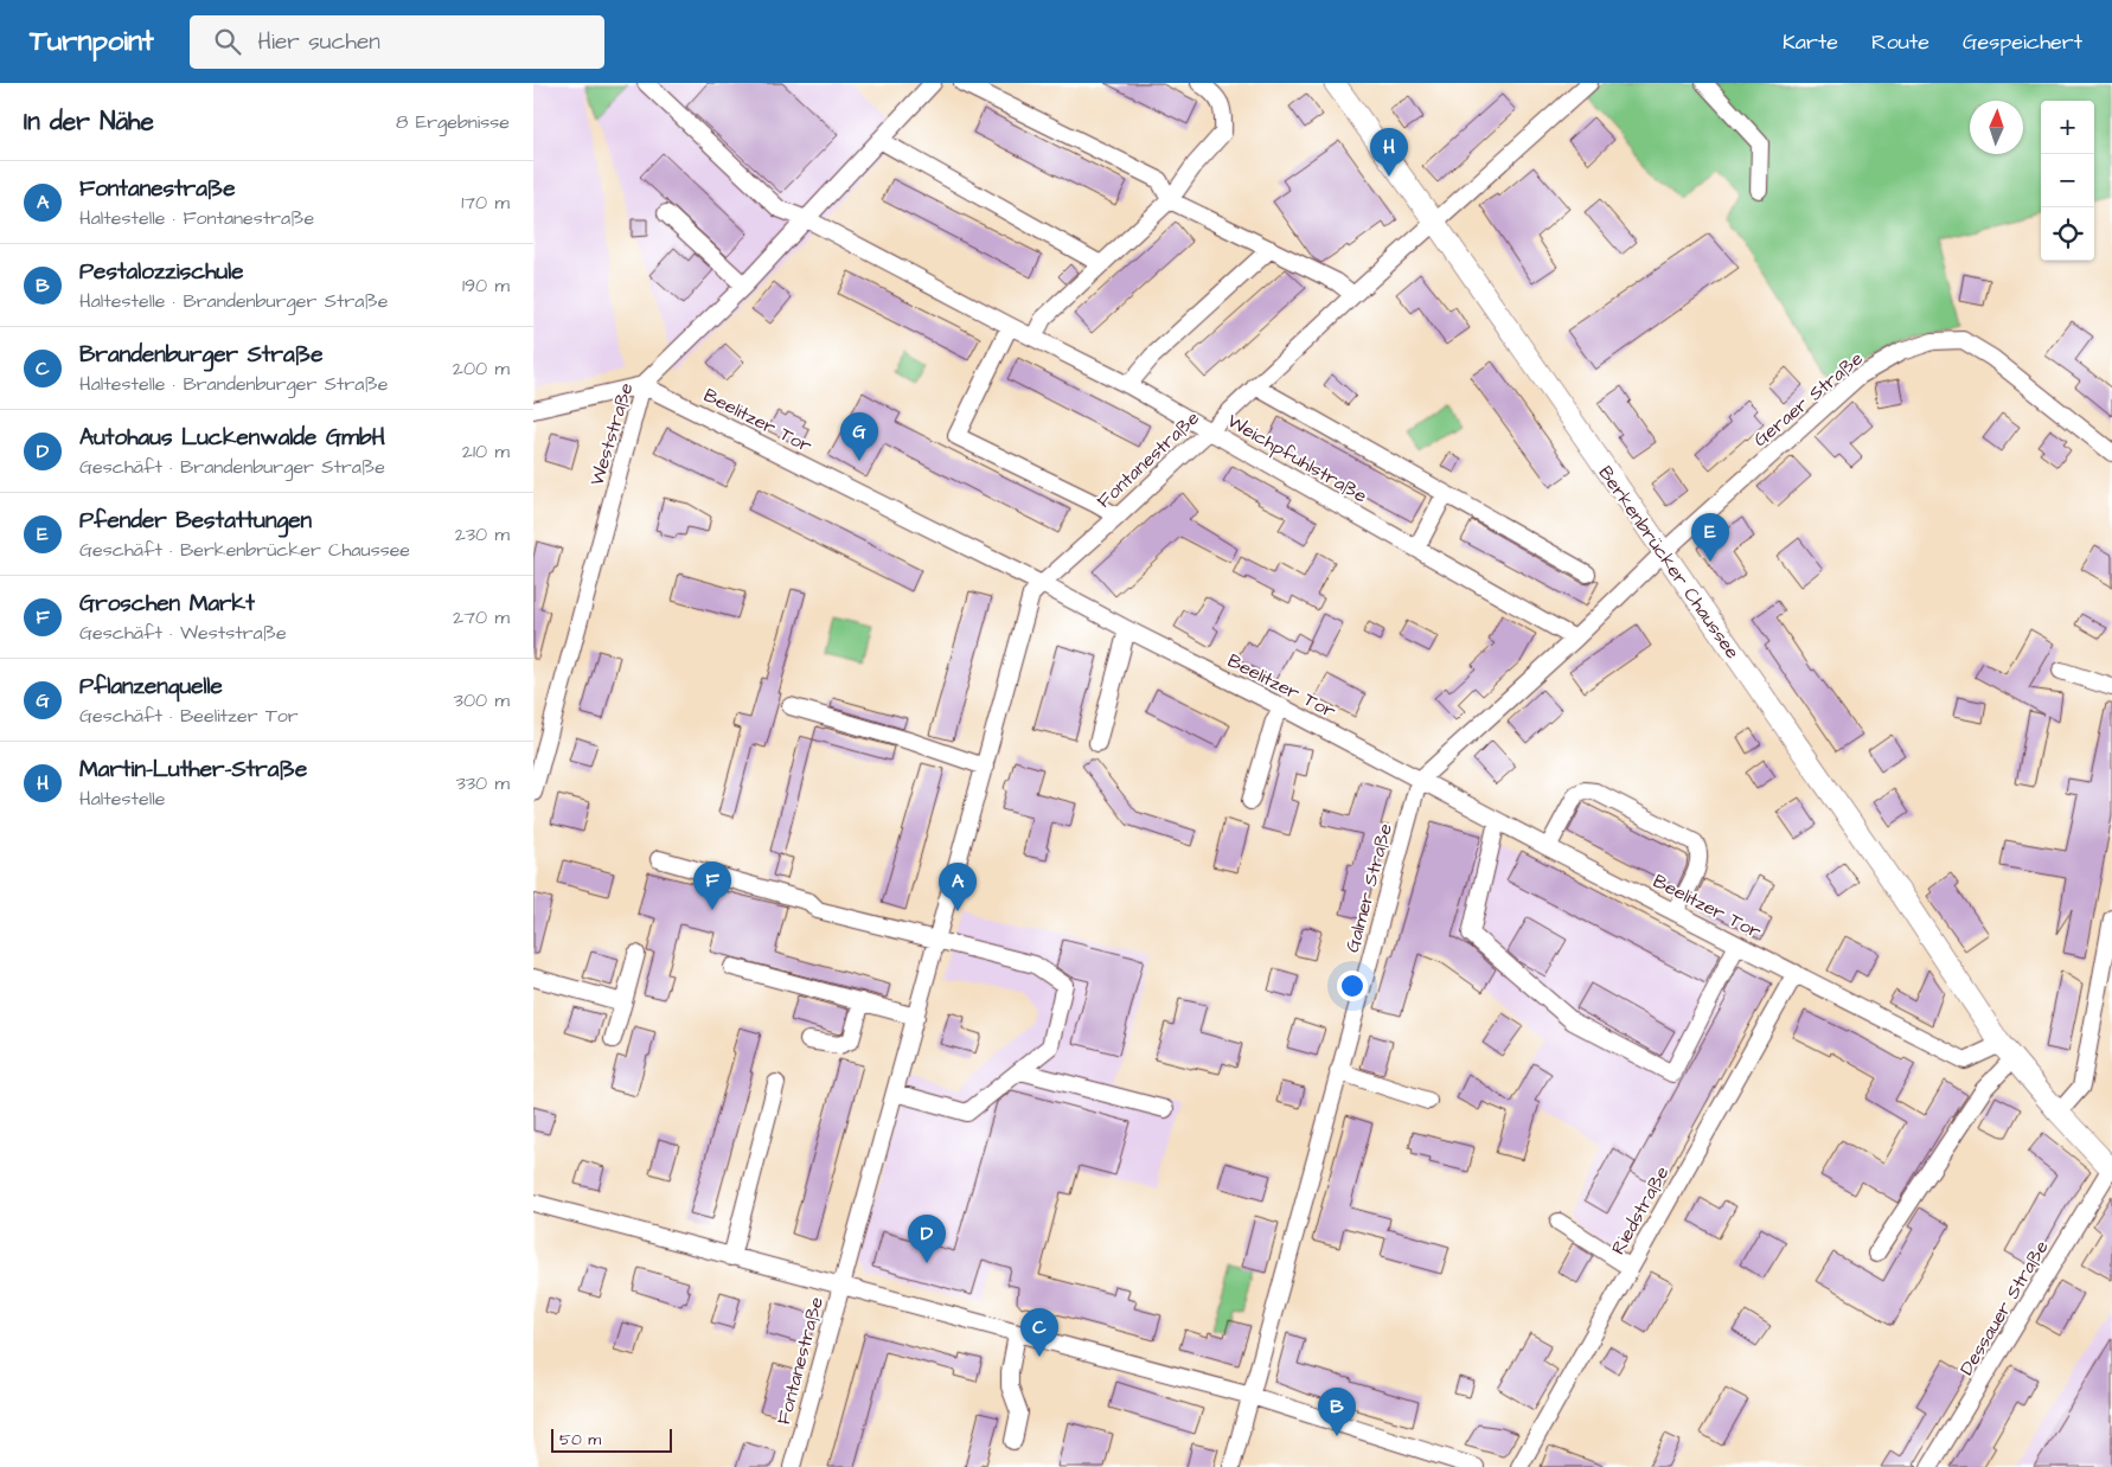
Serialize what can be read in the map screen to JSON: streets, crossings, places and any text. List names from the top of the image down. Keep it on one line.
{"streets":{"main road":["Berkenbrücker Chaussee"],"street":["Geraer Straße","Beelitzer Tor","Weststraße","Weichpfuhlstraße","Fontanestraße","Galmer Straße","Riedstraße","Dessauer Straße"]},"crossings":[["Geraer Straße","Berkenbrücker Chaussee"],["Beelitzer Tor","Weststraße"],["Beelitzer Tor","Fontanestraße"],["Beelitzer Tor","Berkenbrücker Chaussee"],["Beelitzer Tor","Galmer Straße"],["Beelitzer Tor","Riedstraße"],["Weststraße","Weichpfuhlstraße"],["Weichpfuhlstraße","Fontanestraße"],["Fontanestraße","Berkenbrücker Chaussee"],["Berkenbrücker Chaussee","Dessauer Straße"]],"scale_bar":"50 m","north":"top","page":{"header":"Turnpoint","search":"Hier suchen","nav":["Karte","Route","Gespeichert"],"heading":["In der Nähe","8 Ergebnisse"],"map_buttons":["+","−"],"pins":["H","G","E","F","A","D","C","B"],"list":[{"mark":"A","name":"Fontanestraße","note":"Haltestelle · Fontanestraße","value":"170 m"},{"mark":"B","name":"Pestalozzischule","note":"Haltestelle · Brandenburger Straße","value":"190 m"},{"mark":"C","name":"Brandenburger Straße","note":"Haltestelle · Brandenburger Straße","value":"200 m"},{"mark":"D","name":"Autohaus Luckenwalde GmbH","note":"Geschäft · Brandenburger Straße","value":"210 m"},{"mark":"E","name":"Pfender Bestattungen","note":"Geschäft · Berkenbrücker Chaussee","value":"230 m"},{"mark":"F","name":"Groschen Markt","note":"Geschäft · Weststraße","value":"270 m"},{"mark":"G","name":"Pflanzenquelle","note":"Geschäft · Beelitzer Tor","value":"300 m"},{"mark":"H","name":"Martin-Luther-Straße","note":"Haltestelle","value":"330 m"}],"scale":"50 m"}}
